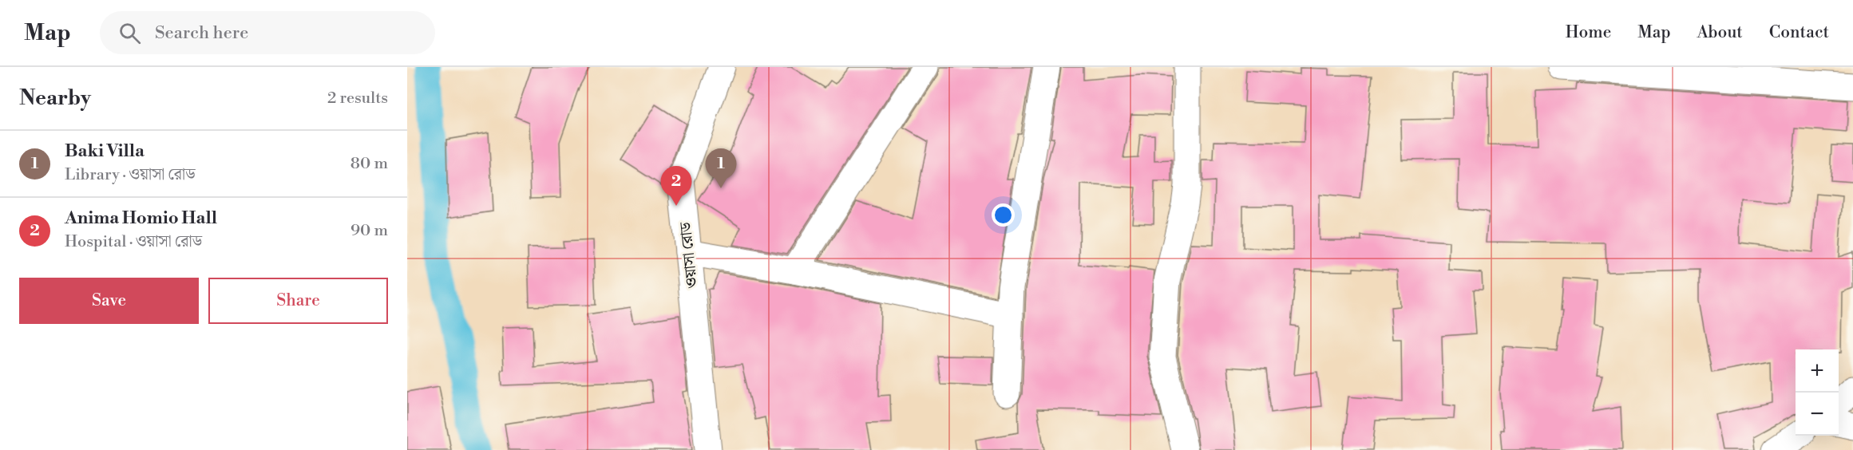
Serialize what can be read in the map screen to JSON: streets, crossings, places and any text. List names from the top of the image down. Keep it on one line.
{"streets":{"street":["ওয়াসা রোড"]},"page":{"header":"Map","search":"Search here","nav":["Home","Map","About","Contact"],"heading":["Nearby","2 results"],"list":[{"mark":"1","name":"Baki Villa","note":"Library · ওয়াসা রোড","value":"80 m"},{"mark":"2","name":"Anima Homio Hall","note":"Hospital · ওয়াসা রোড","value":"90 m"}],"pins":["1","2"],"buttons":["Save","Share"],"map_buttons":["+","−"]}}
